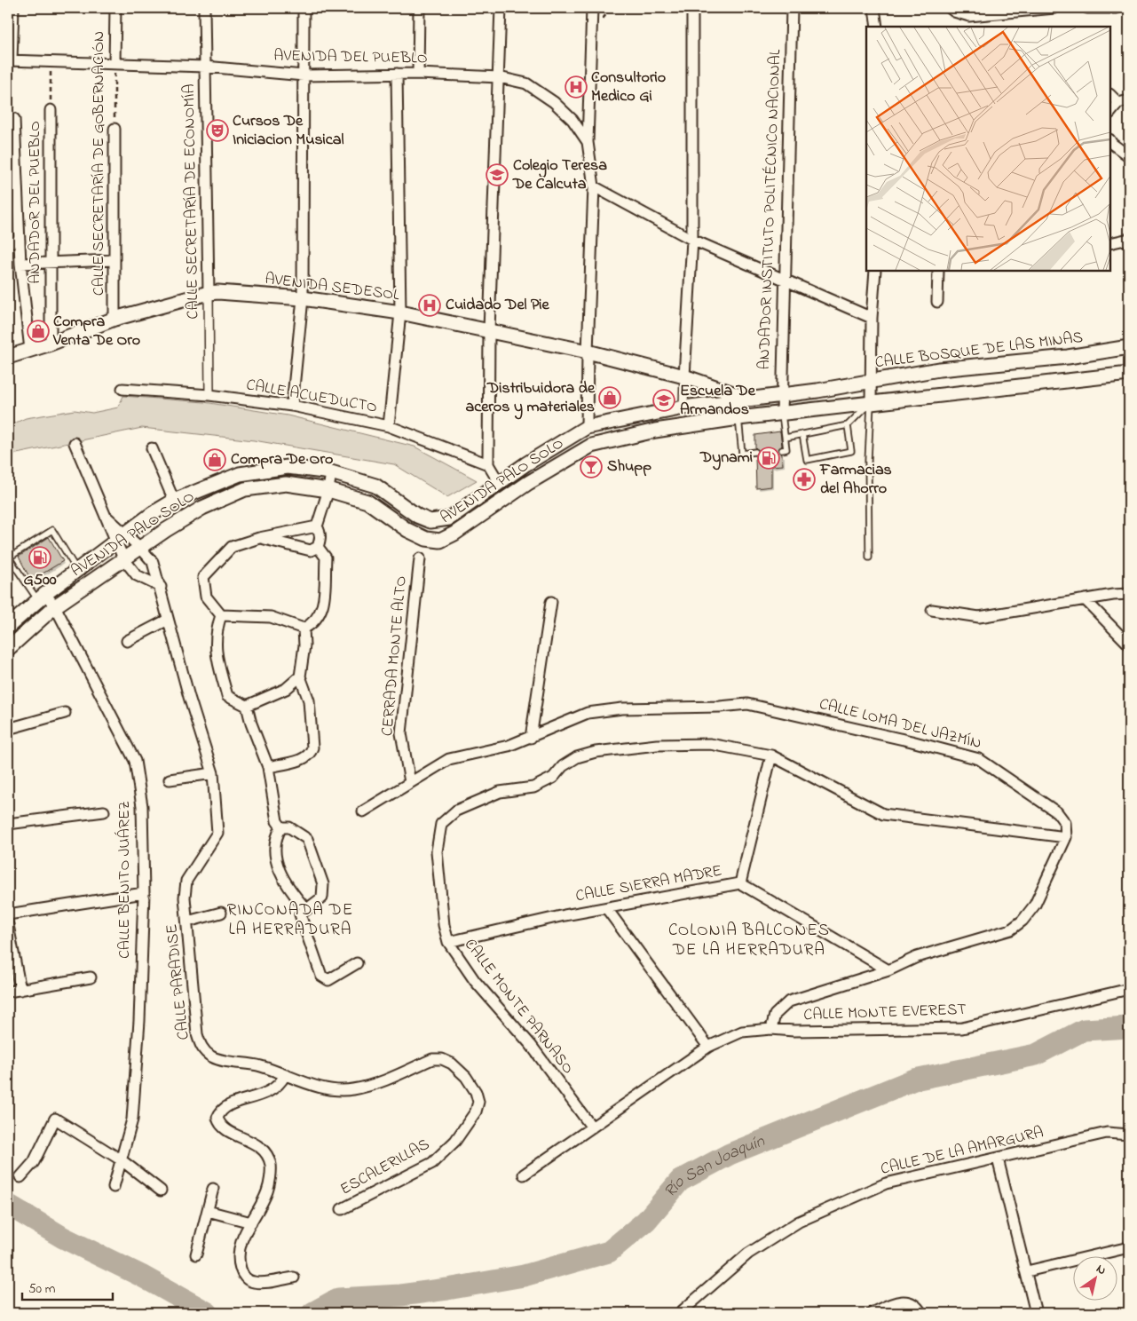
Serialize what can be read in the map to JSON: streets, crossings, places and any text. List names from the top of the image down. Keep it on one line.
{"streets":{"main road":["AVENIDA SEDESOL","CALLE BOSQUE DE LAS MINAS","AVENIDA PALO SOLO"],"street":["AVENIDA DEL PUEBLO","CALLE SECRETARÍA DE GOBERNACIÓN","CALLE SECRETARÍA DE ECONOMÍA","ANDADOR DEL PUEBLO","ANDADOR INSTITUTO POLITÉCNICO NACIONAL","CALLE ACUEDUCTO","CERRADA MONTE ALTO","CALLE LOMA DEL JAZMÍN","CALLE BENITO JUÁREZ","CALLE SIERRA MADRE","CALLE PARADISE","CALLE MONTE PARNASO","CALLE MONTE EVEREST","CALLE DE LA AMARGURA","ESCALERILLAS"]},"crossings":[["AVENIDA DEL PUEBLO","CALLE SECRETARÍA DE GOBERNACIÓN"],["AVENIDA DEL PUEBLO","CALLE SECRETARÍA DE ECONOMÍA"],["AVENIDA DEL PUEBLO","ANDADOR DEL PUEBLO"],["CALLE SECRETARÍA DE GOBERNACIÓN","AVENIDA SEDESOL"],["CALLE SECRETARÍA DE ECONOMÍA","AVENIDA SEDESOL"],["CALLE SECRETARÍA DE ECONOMÍA","CALLE ACUEDUCTO"],["ANDADOR DEL PUEBLO","AVENIDA SEDESOL"],["ANDADOR INSTITUTO POLITÉCNICO NACIONAL","AVENIDA SEDESOL"],["ANDADOR INSTITUTO POLITÉCNICO NACIONAL","CALLE BOSQUE DE LAS MINAS"],["ANDADOR INSTITUTO POLITÉCNICO NACIONAL","AVENIDA PALO SOLO"],["AVENIDA SEDESOL","AVENIDA PALO SOLO"],["CALLE BOSQUE DE LAS MINAS","AVENIDA PALO SOLO"],["AVENIDA PALO SOLO","CALLE BENITO JUÁREZ"],["AVENIDA PALO SOLO","CALLE PARADISE"],["CERRADA MONTE ALTO","CALLE LOMA DEL JAZMÍN"],["CALLE LOMA DEL JAZMÍN","CALLE MONTE PARNASO"],["CALLE SIERRA MADRE","CALLE MONTE PARNASO"],["CALLE PARADISE","ESCALERILLAS"]],"districts":["RINCONADA DE LA HERRADURA","COLONIA BALCONES DE LA HERRADURA"],"water":["Río San Joaquín"],"places":{"hospital":["Consultorio Medico Gi","Cuidado Del Pie"],"theatre":["Cursos De Iniciacion Musical"],"school or university":["Colegio Teresa De Calcuta","Escuela De Armandos"],"shop":["Compra Venta De Oro","Distribuidora de aceros y materiales","Compra De Oro"],"fuel station":["Dynami","G500"],"bar":["Shupp"],"pharmacy":["Farmacias del Ahorro"]},"scale_bar":"50 m","north":"top right"}
